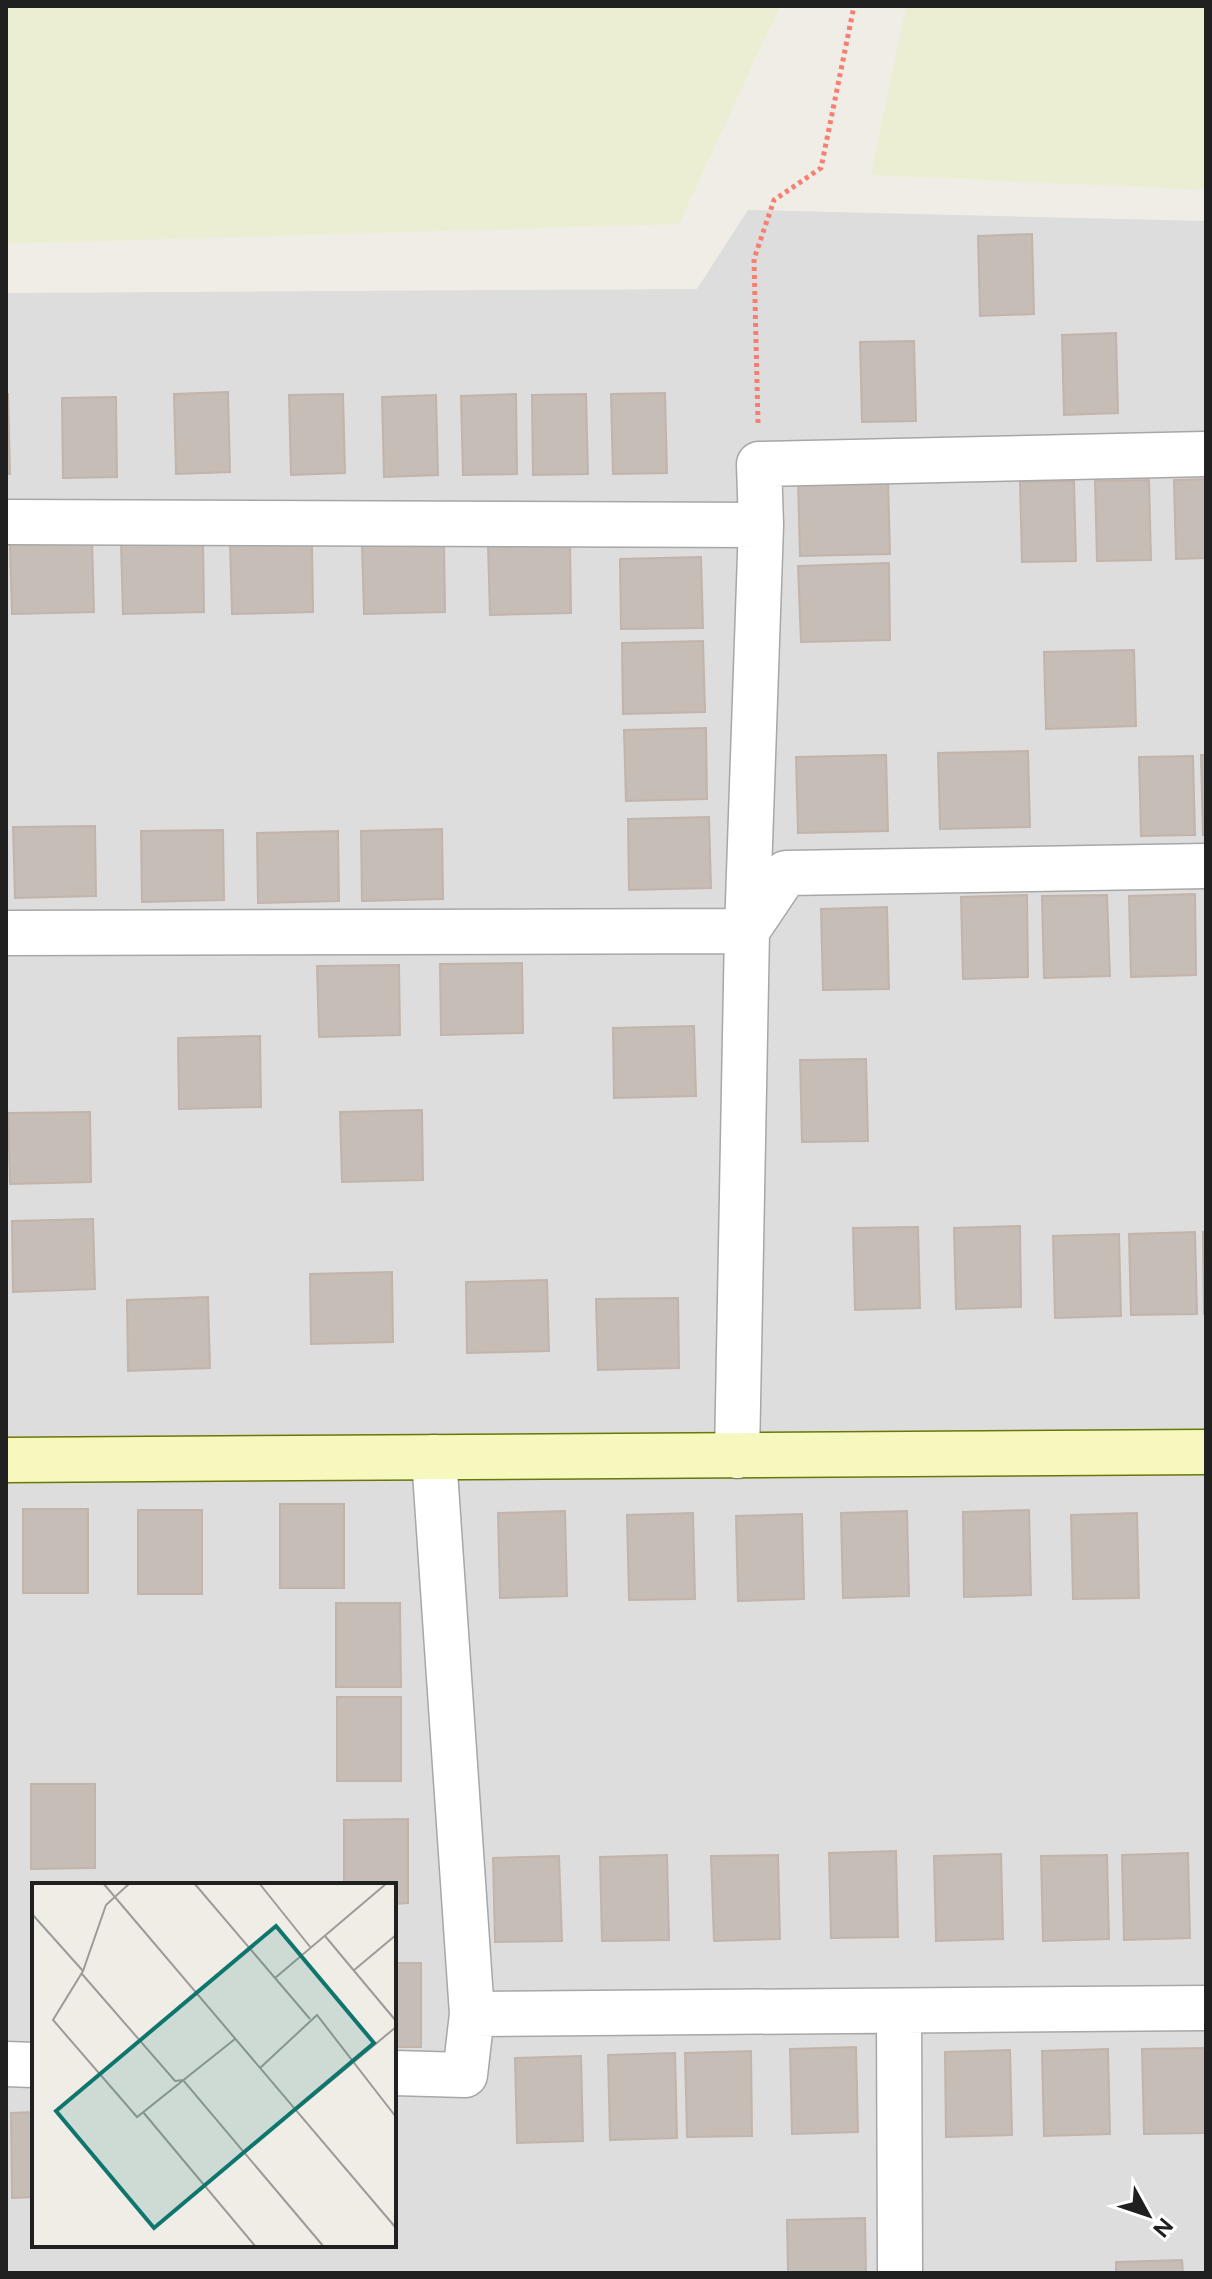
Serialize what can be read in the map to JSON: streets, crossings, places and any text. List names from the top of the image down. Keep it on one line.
{"north":"bottom right"}
